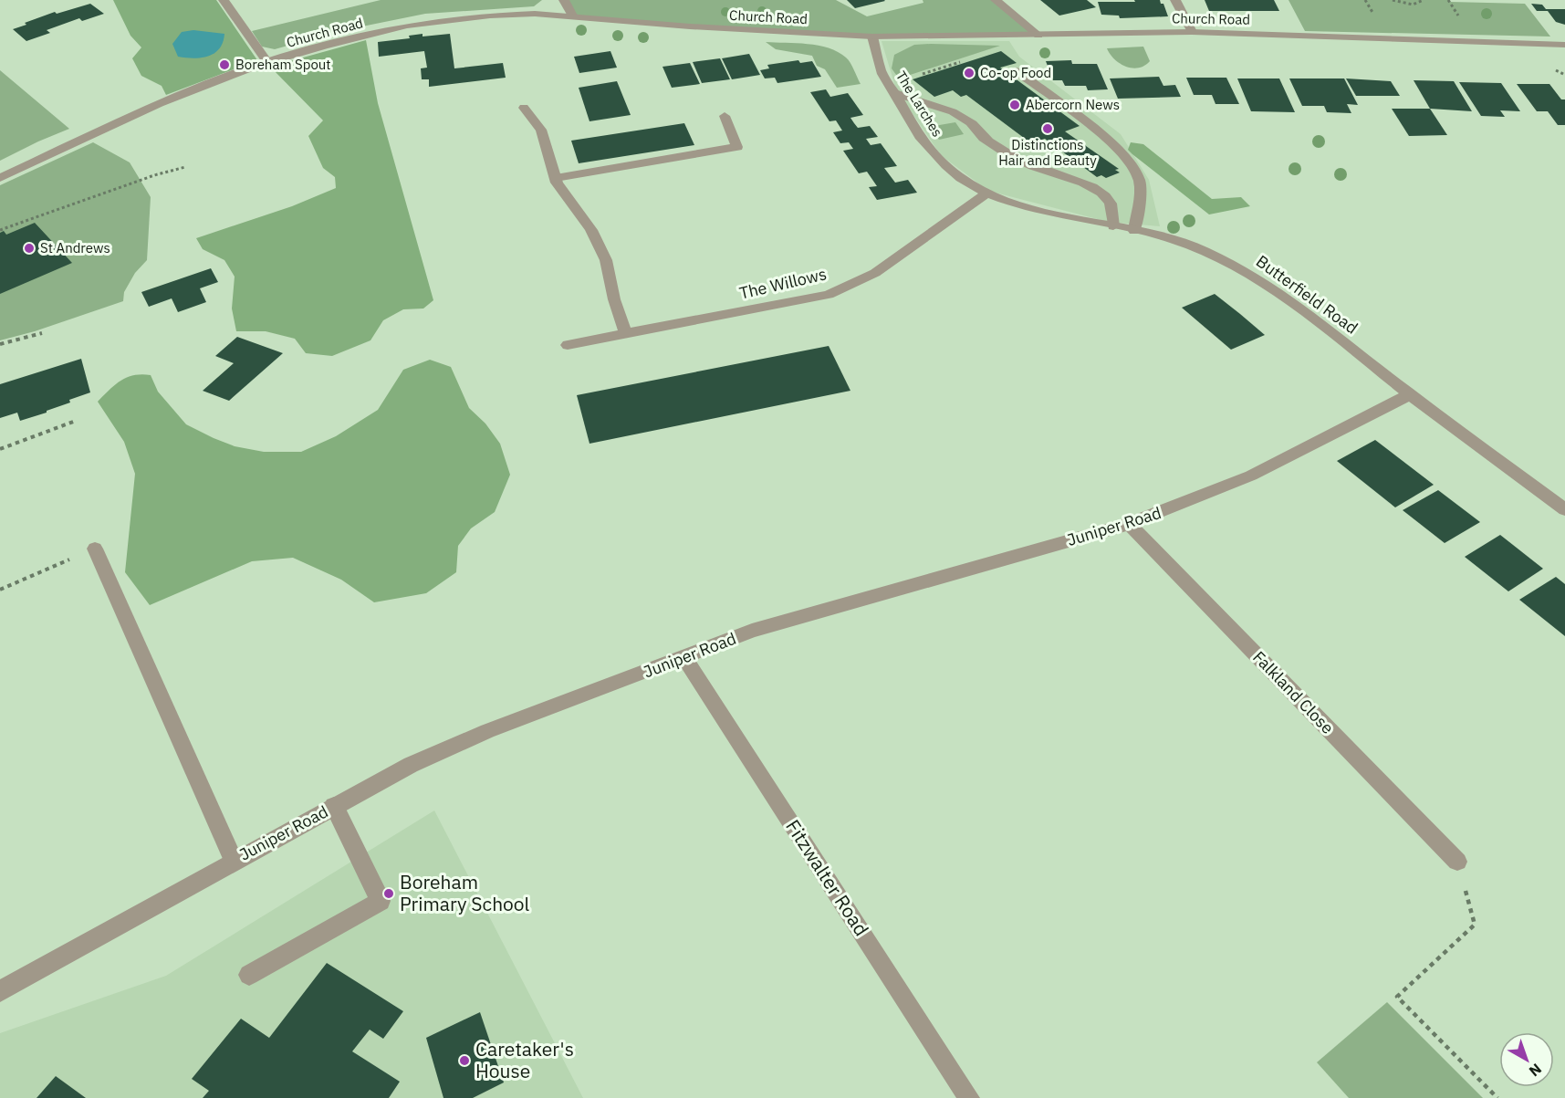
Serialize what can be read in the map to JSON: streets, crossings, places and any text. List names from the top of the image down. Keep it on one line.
{"streets":{"street":["Church Road","The Larches","The Willows","Butterfield Road","Juniper Road","Falkland Close","Fitzwalter Road"]},"crossings":[["Church Road","The Larches"],["The Larches","The Willows"],["The Larches","Butterfield Road"],["The Willows","Butterfield Road"],["Butterfield Road","Juniper Road"],["Juniper Road","Falkland Close"],["Juniper Road","Fitzwalter Road"]],"places":["Boreham Spout","Co-op Food","Abercorn News","Distinctions Hair and Beauty","St Andrews","Boreham Primary School","Caretaker's House"],"north":"bottom right"}
